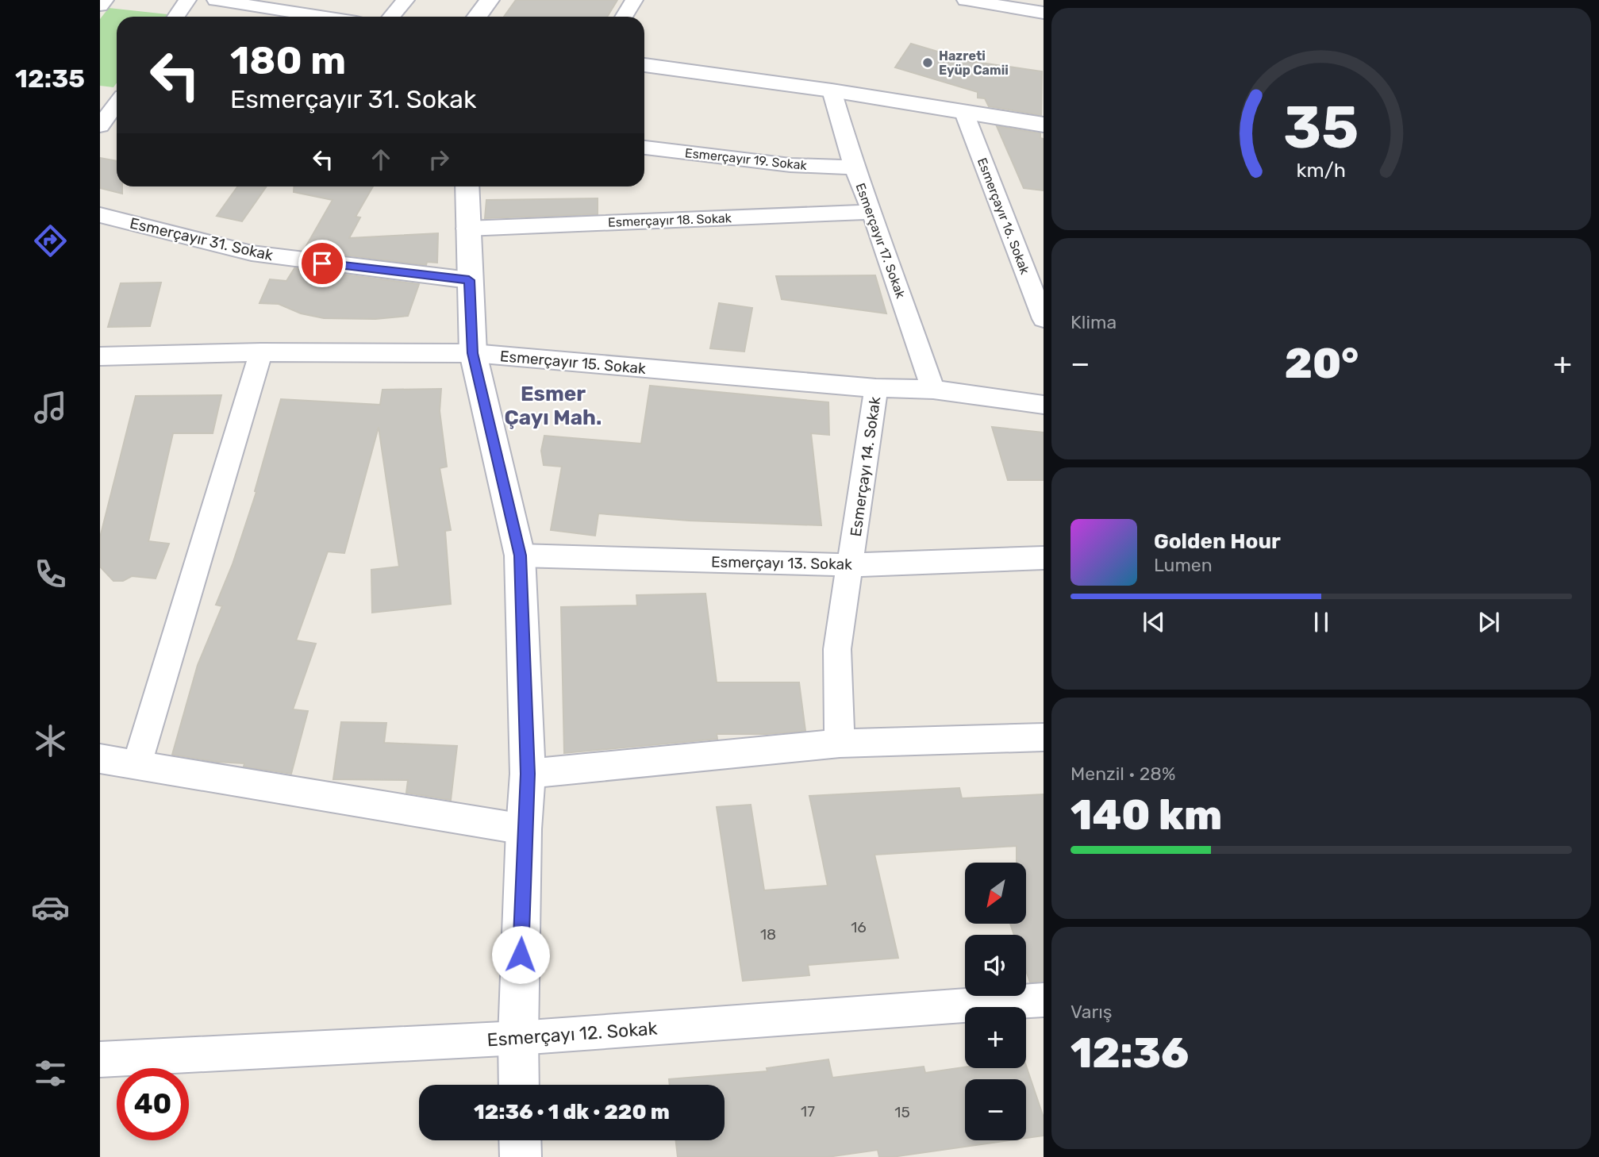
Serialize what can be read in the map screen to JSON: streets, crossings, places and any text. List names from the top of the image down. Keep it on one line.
{"streets":{"street":["Esmerçayır 19. Sokak","Esmerçayır 16. Sokak","Esmerçayır 18. Sokak","Esmerçayır 31. Sokak","Esmerçayır 17. Sokak","Esmerçayır 15. Sokak","Esmerçayı 14. Sokak","Esmerçayı 13. Sokak","Esmerçayı 12. Sokak"]},"crossings":[["Esmerçayır 19. Sokak","Esmerçayır 17. Sokak"],["Esmerçayır 18. Sokak","Esmerçayır 17. Sokak"],["Esmerçayır 17. Sokak","Esmerçayır 15. Sokak"],["Esmerçayır 15. Sokak","Esmerçayı 14. Sokak"],["Esmerçayı 14. Sokak","Esmerçayı 13. Sokak"]],"districts":["Esmer Çayı Mah."],"places":["Hazreti Eyüp Camii"],"house_numbers":["16","18","17","15"],"north":"bottom left","page":{"tabs":"12:35","turn":["180 m","Esmerçayır 31. Sokak"],"tile":["Klima",["Menzil · 28%","140 km"],["Varış","12:36"]],"heat":["−","20°","+"],"song":["Golden Hour","Lumen"],"map_buttons":["+","−"],"limit":"40","trip":"12:36 · 1 dk · 220 m","gauge":["35","km/h"]}}
